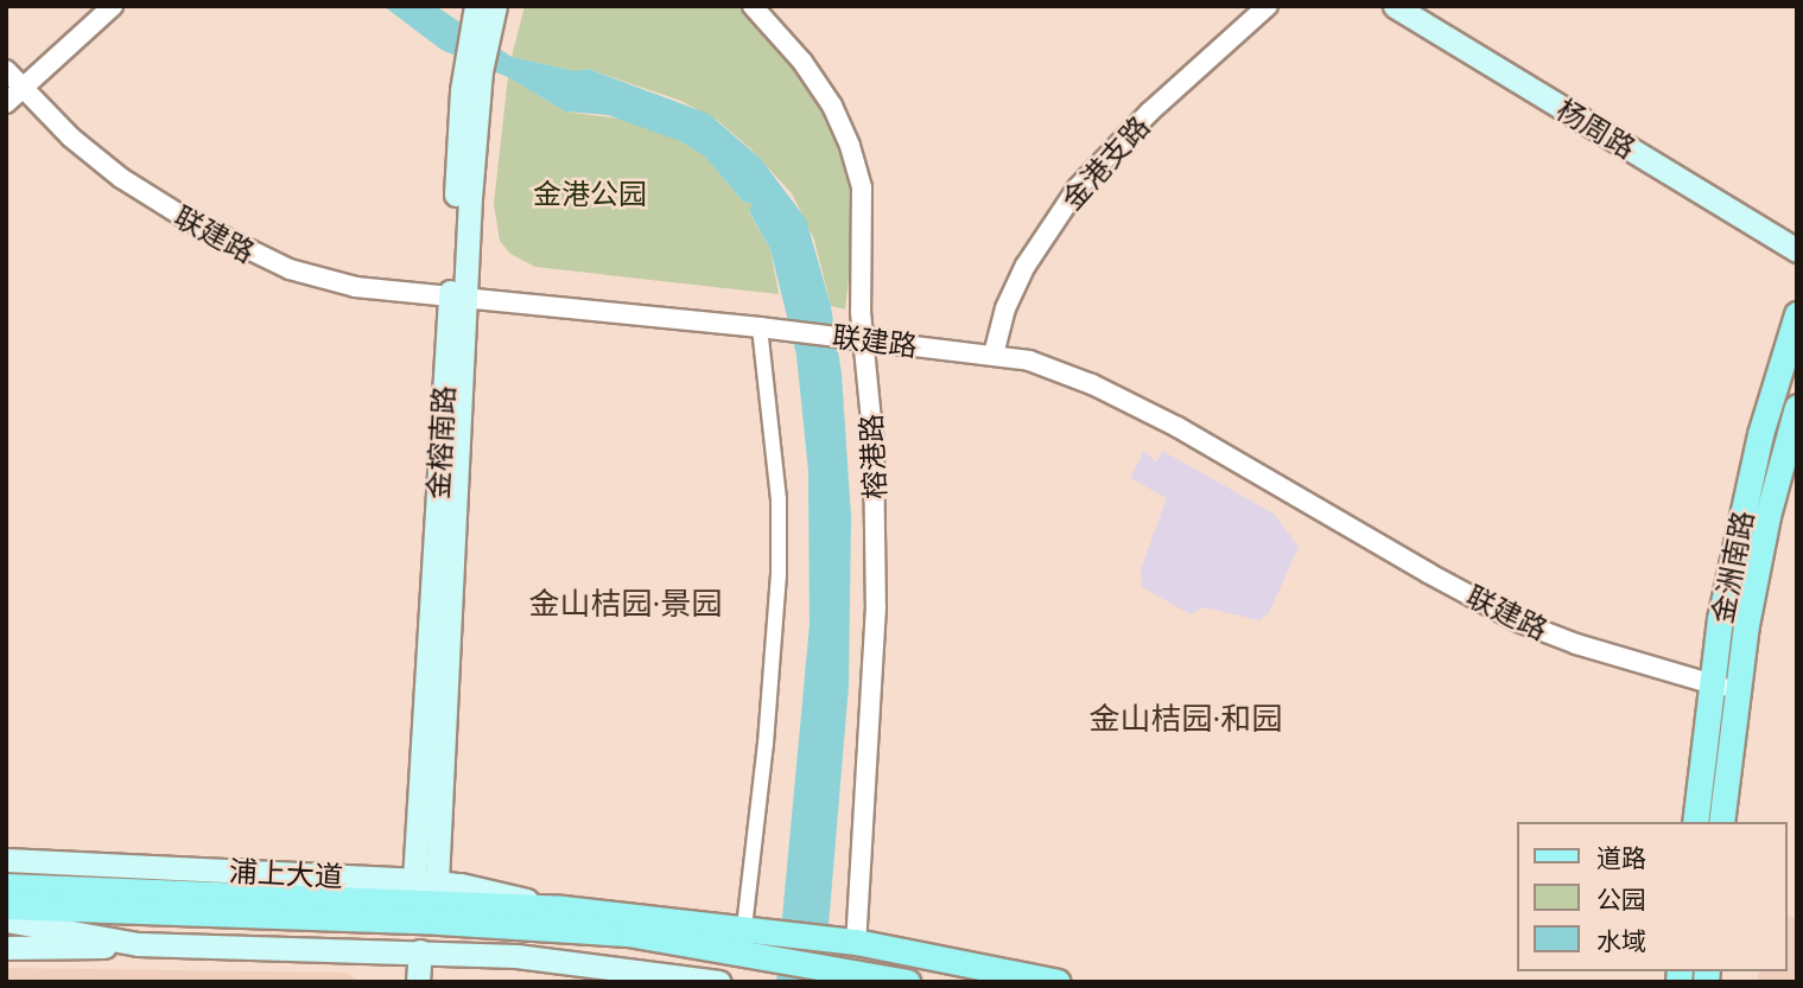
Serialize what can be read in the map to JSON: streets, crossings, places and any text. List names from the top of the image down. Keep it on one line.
{"streets":{"main road":["杨周路","金榕南路","金洲南路","浦上大道"],"street":["金港支路","联建路","榕港路"]},"crossings":[["金港支路","联建路"],["联建路","金榕南路"],["联建路","榕港路"],["联建路","金洲南路"],["金榕南路","浦上大道"],["榕港路","浦上大道"]],"districts":["金山桔园·景园","金山桔园·和园"],"parks":["金港公园"],"legend":["道路","公园","水域"]}
